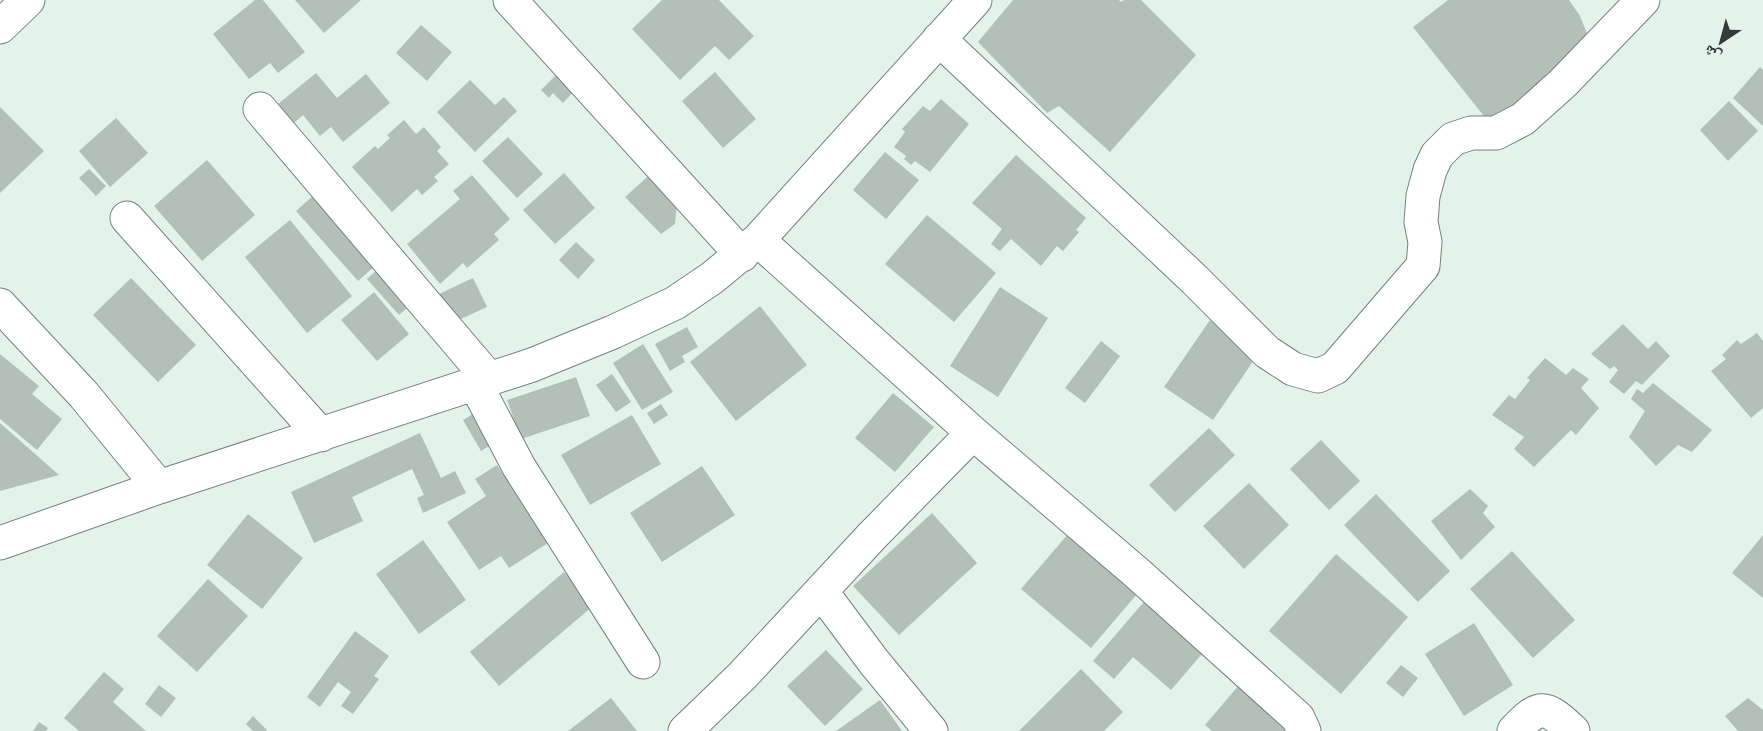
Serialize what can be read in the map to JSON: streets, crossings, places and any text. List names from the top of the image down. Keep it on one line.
{"north":"bottom left"}
